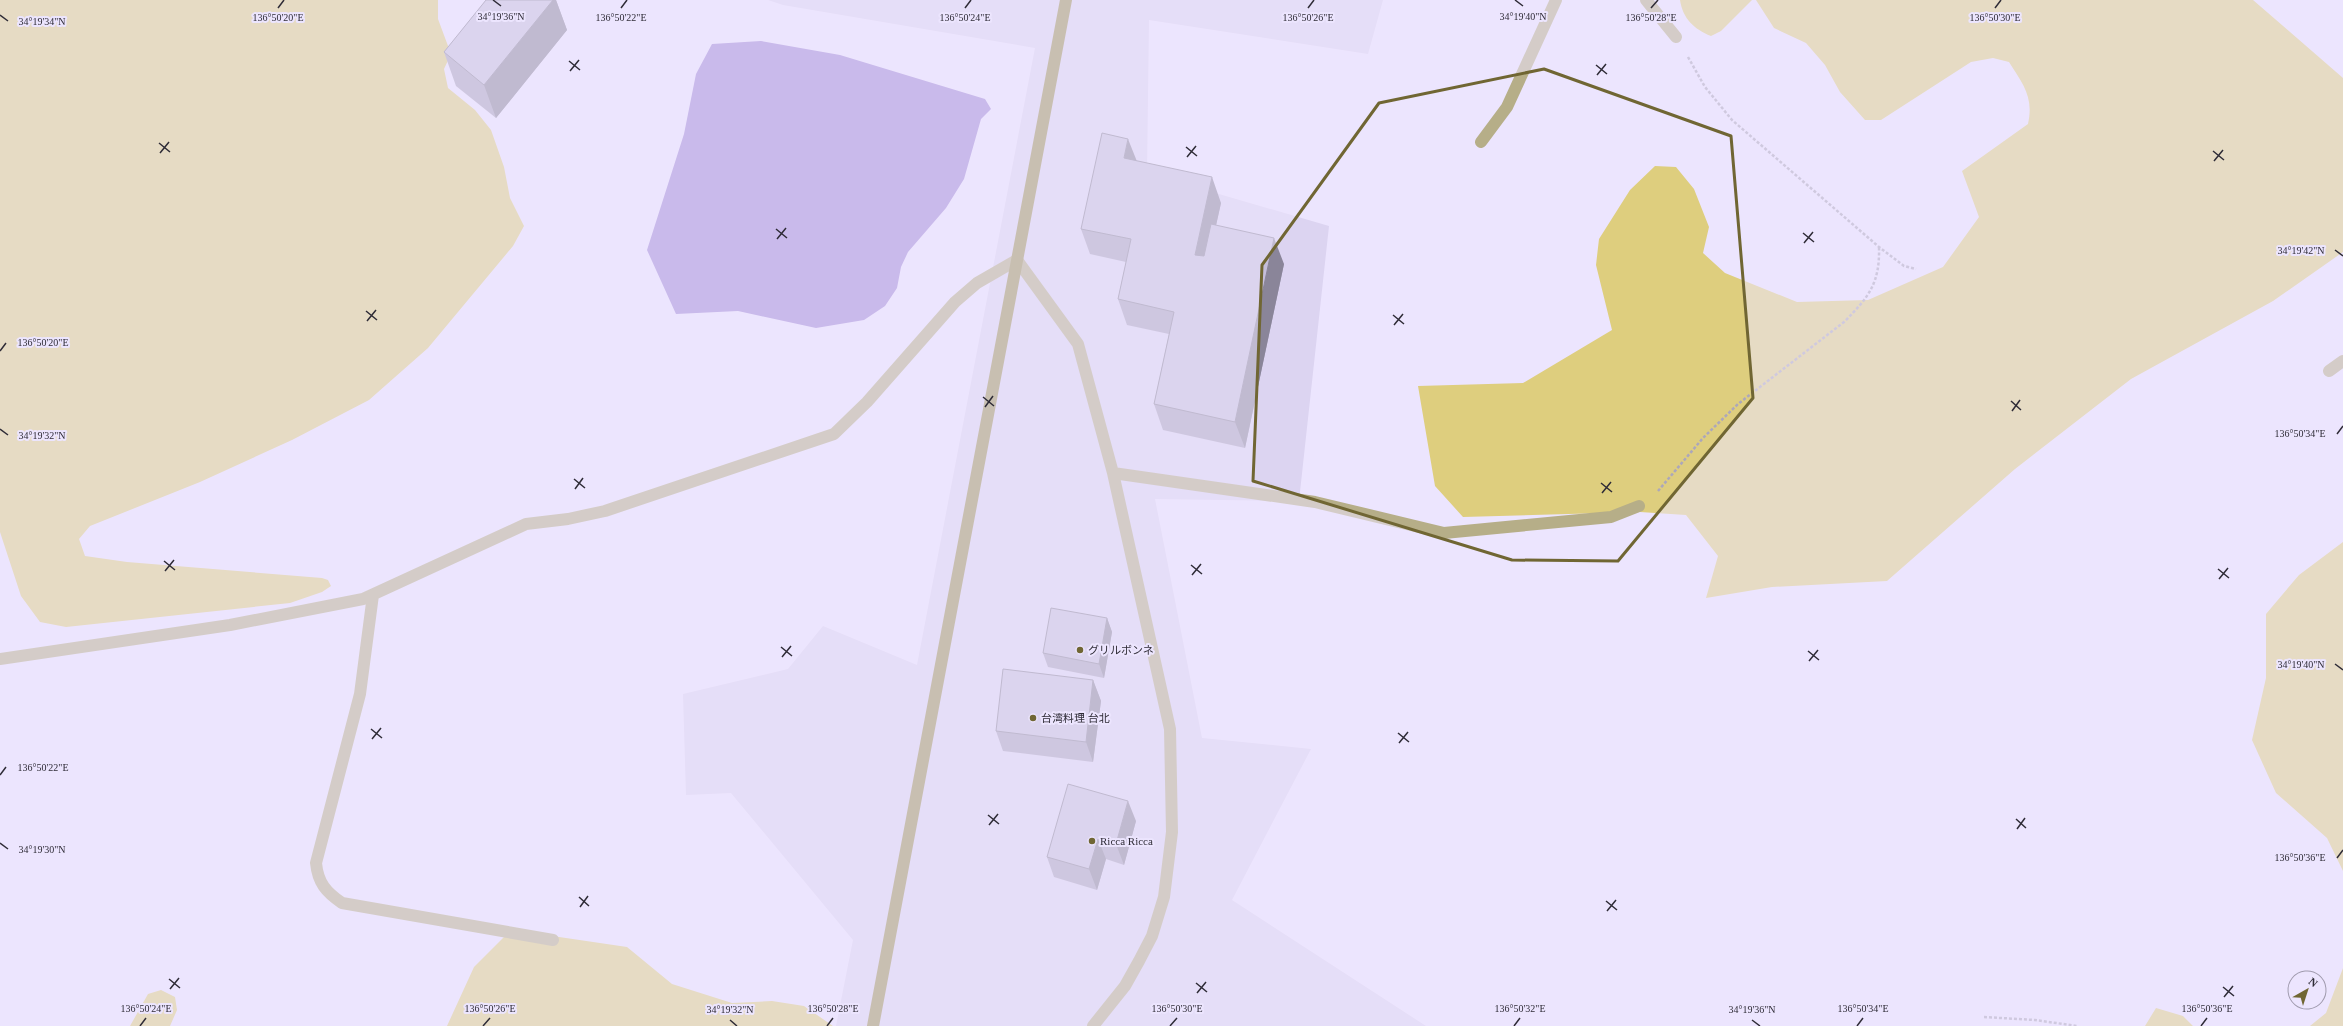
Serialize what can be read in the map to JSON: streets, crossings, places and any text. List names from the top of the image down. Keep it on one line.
{"places":["グリルボンネ","台湾料理 台北","Ricca Ricca"],"north":"top right","coordinates":["34°19'36\"N","34°19'40\"N","136°50'20\"E","136°50'22\"E","136°50'24\"E","136°50'26\"E","136°50'28\"E","136°50'30\"E","34°19'34\"N","34°19'42\"N","136°50'34\"E","34°19'32\"N","34°19'30\"N","136°50'36\"E","136°50'32\"E"]}
